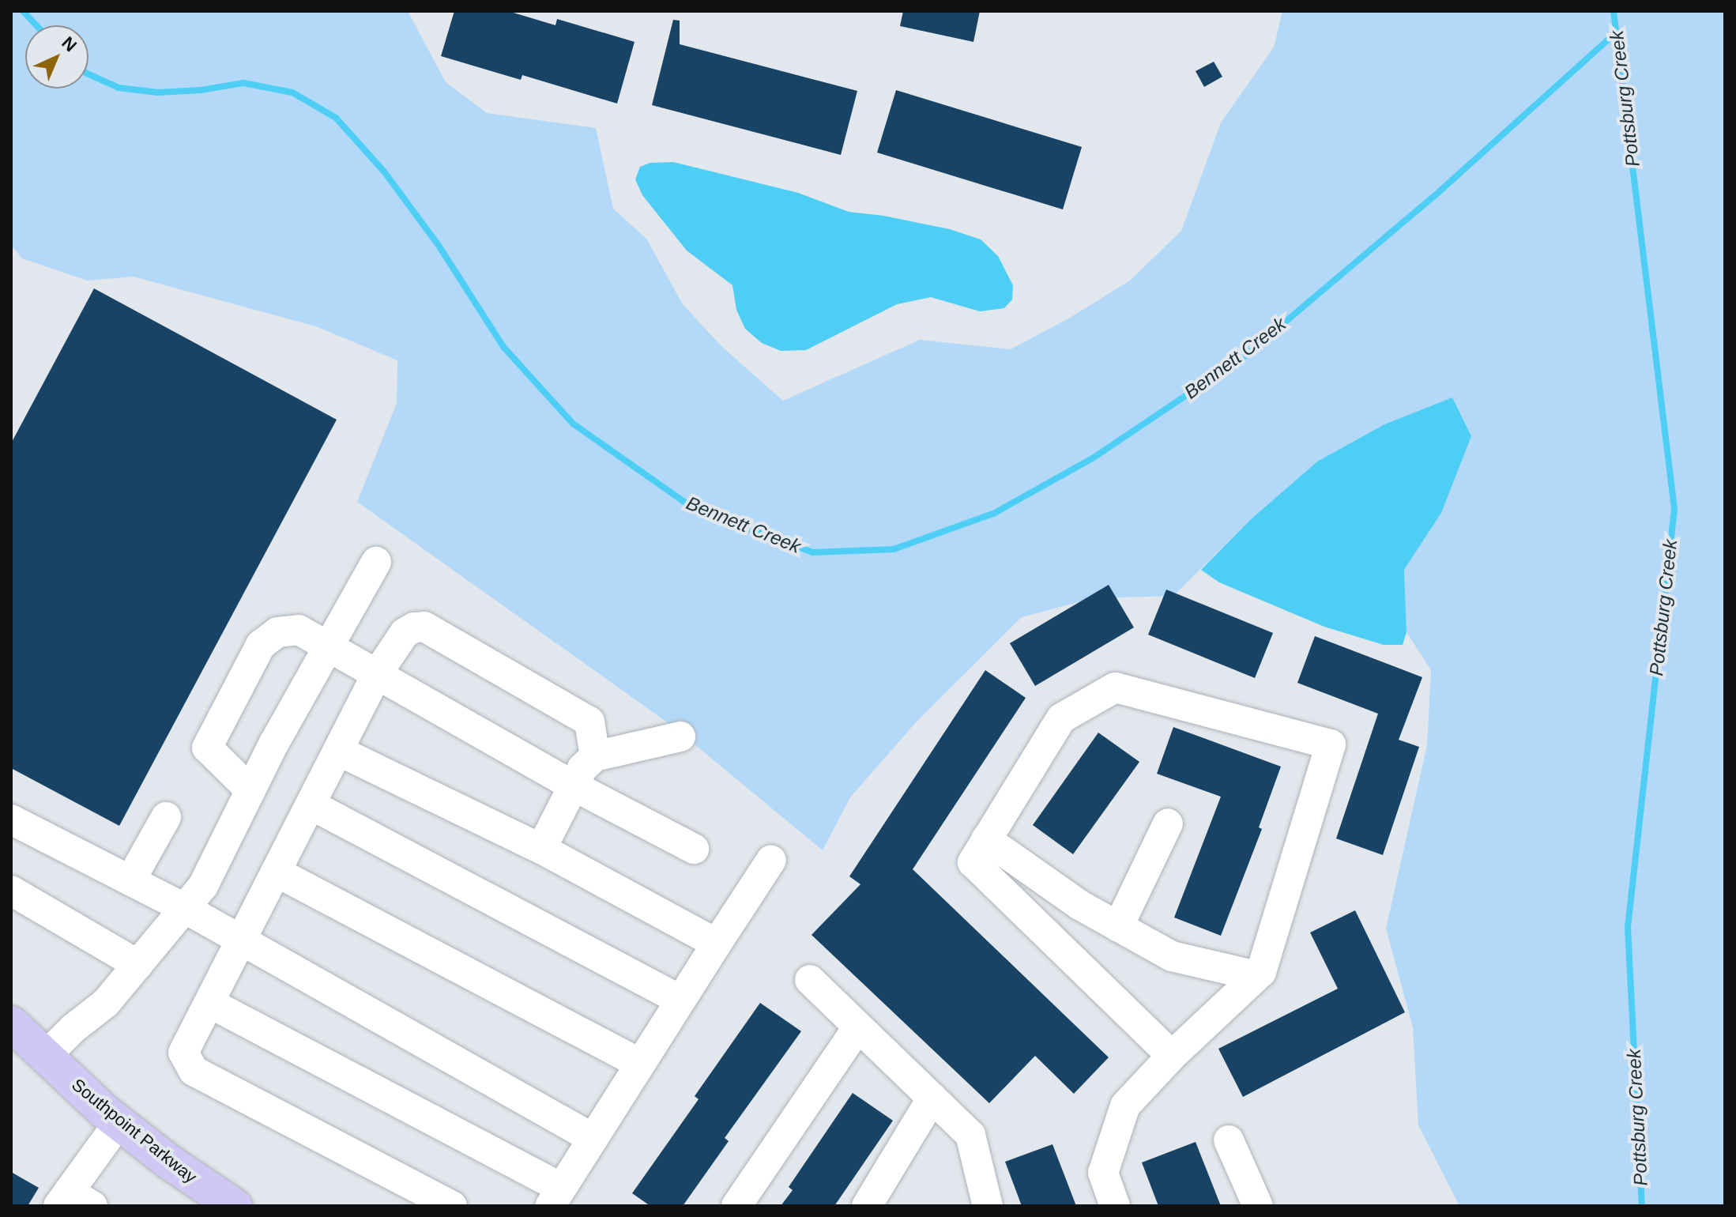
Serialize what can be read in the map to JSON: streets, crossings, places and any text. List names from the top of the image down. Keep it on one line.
{"streets":{"main road":["Southpoint Parkway"]},"water":["Pottsburg Creek","Bennett Creek"],"north":"top right"}
